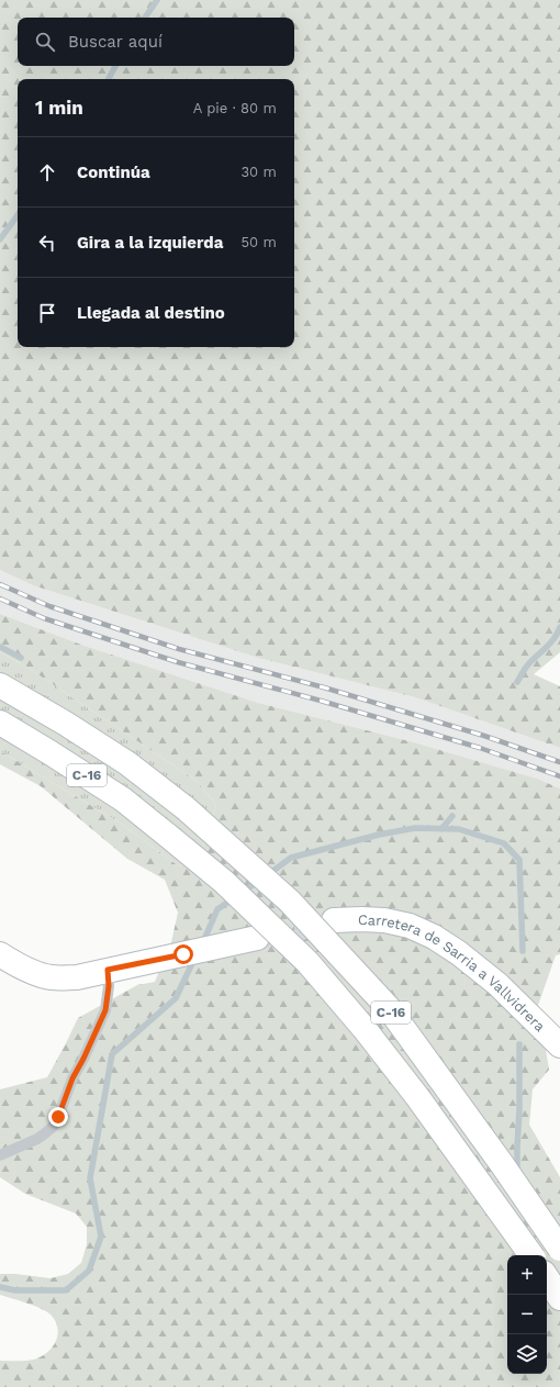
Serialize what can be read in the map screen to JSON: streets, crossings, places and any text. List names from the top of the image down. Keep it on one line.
{"streets":{"main road":["C-16","Carretera de Sarria a Vallvidrera"]},"page":{"search":"Buscar aquí","heading":["1 min","A pie · 80 m"],"list":[["Continúa","30 m"],["Gira a la izquierda","50 m"],"Llegada al destino"],"map_buttons":["+","−"]}}
